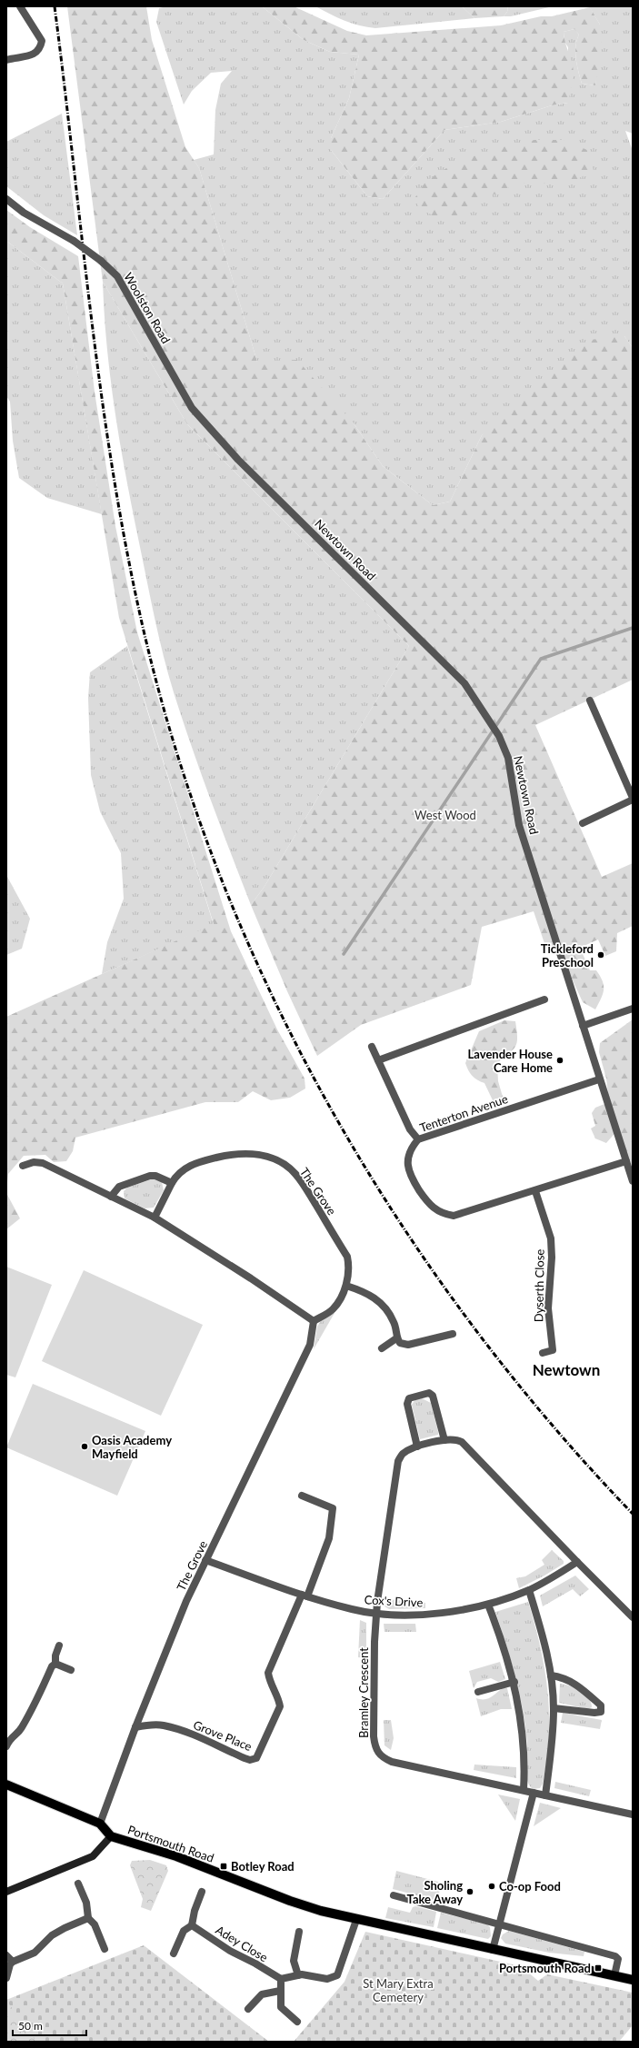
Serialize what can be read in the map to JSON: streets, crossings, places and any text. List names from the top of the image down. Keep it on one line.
{"streets":{"main road":["Portsmouth Road"],"street":["Woolston Road","Newtown Road","Tenterton Avenue","The Grove","Dyserth Close","Cox's Drive","Bramley Crescent","Grove Place","Adey Close"]},"crossings":[["Woolston Road","Newtown Road"],["Newtown Road","Tenterton Avenue"],["Tenterton Avenue","Dyserth Close"],["The Grove","Cox's Drive"],["The Grove","Grove Place"],["The Grove","Portsmouth Road"],["Cox's Drive","Bramley Crescent"],["Cox's Drive","Grove Place"]],"districts":["Newtown"],"parks":["West Wood","St Mary Extra Cemetery"],"places":{"other":["Tickleford Preschool","Lavender House Care Home","Oasis Academy Mayfield","Co-op Food","Sholing Take Away"],"transit":["Botley Road","Portsmouth Road"]},"scale_bar":"50 m"}
